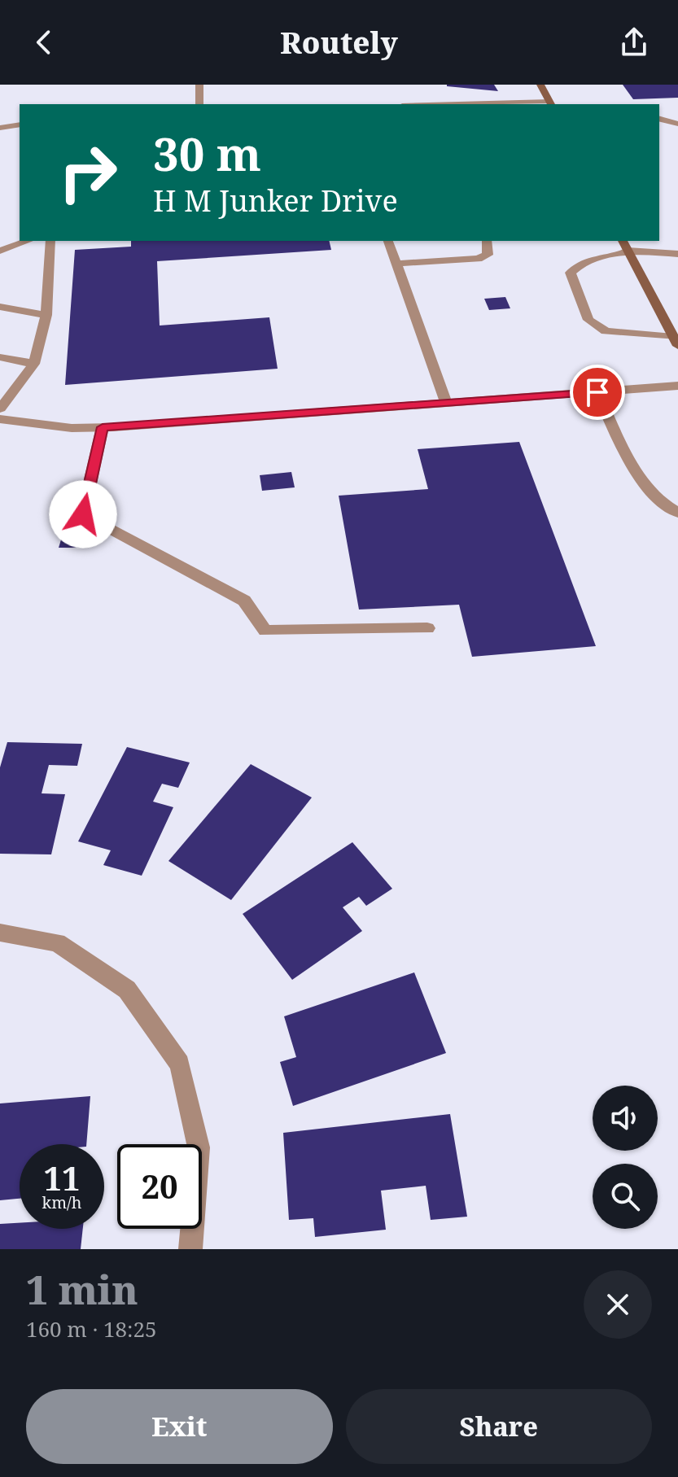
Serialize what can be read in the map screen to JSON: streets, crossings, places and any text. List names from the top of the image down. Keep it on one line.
{"page":{"header":"Routely","turn":["30 m","H M Junker Drive"],"speed":"11 km/h","limit":"20","heading":["1 min","160 m · 18:25"],"buttons":["Exit","Share"]}}
